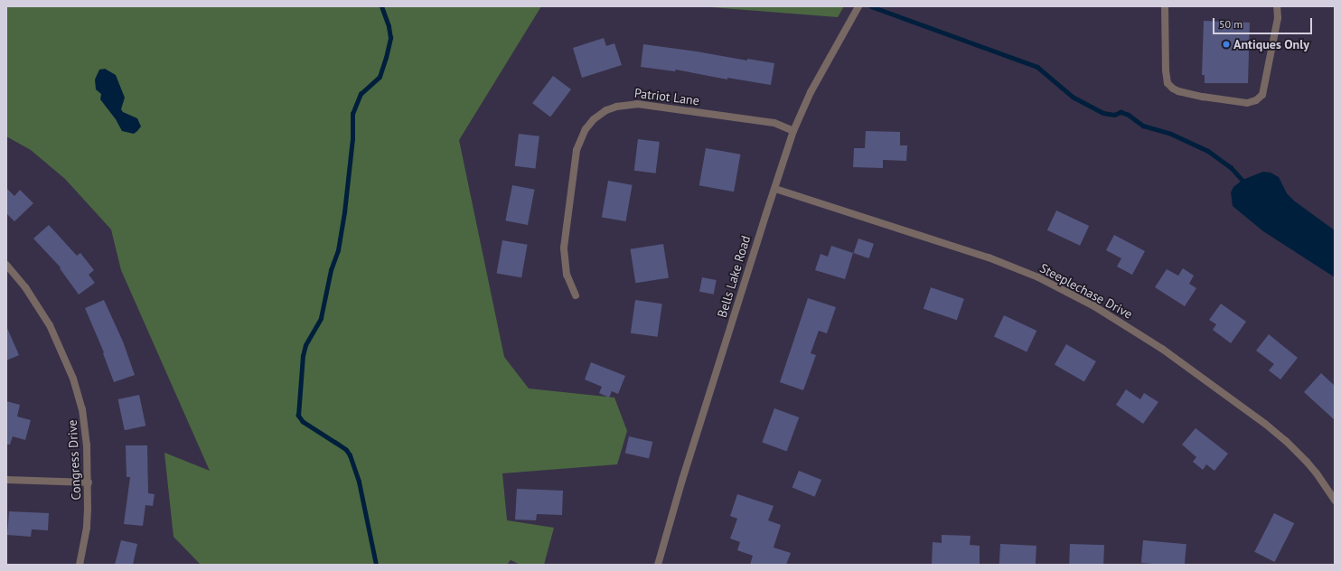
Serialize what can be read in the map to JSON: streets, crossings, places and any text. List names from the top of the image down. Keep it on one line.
{"streets":{"street":["Patriot Lane","Bells Lake Road","Steeplechase Drive","Congress Drive"]},"crossings":[["Patriot Lane","Bells Lake Road"],["Bells Lake Road","Steeplechase Drive"]],"places":["Antiques Only"],"scale_bar":"50 m"}
